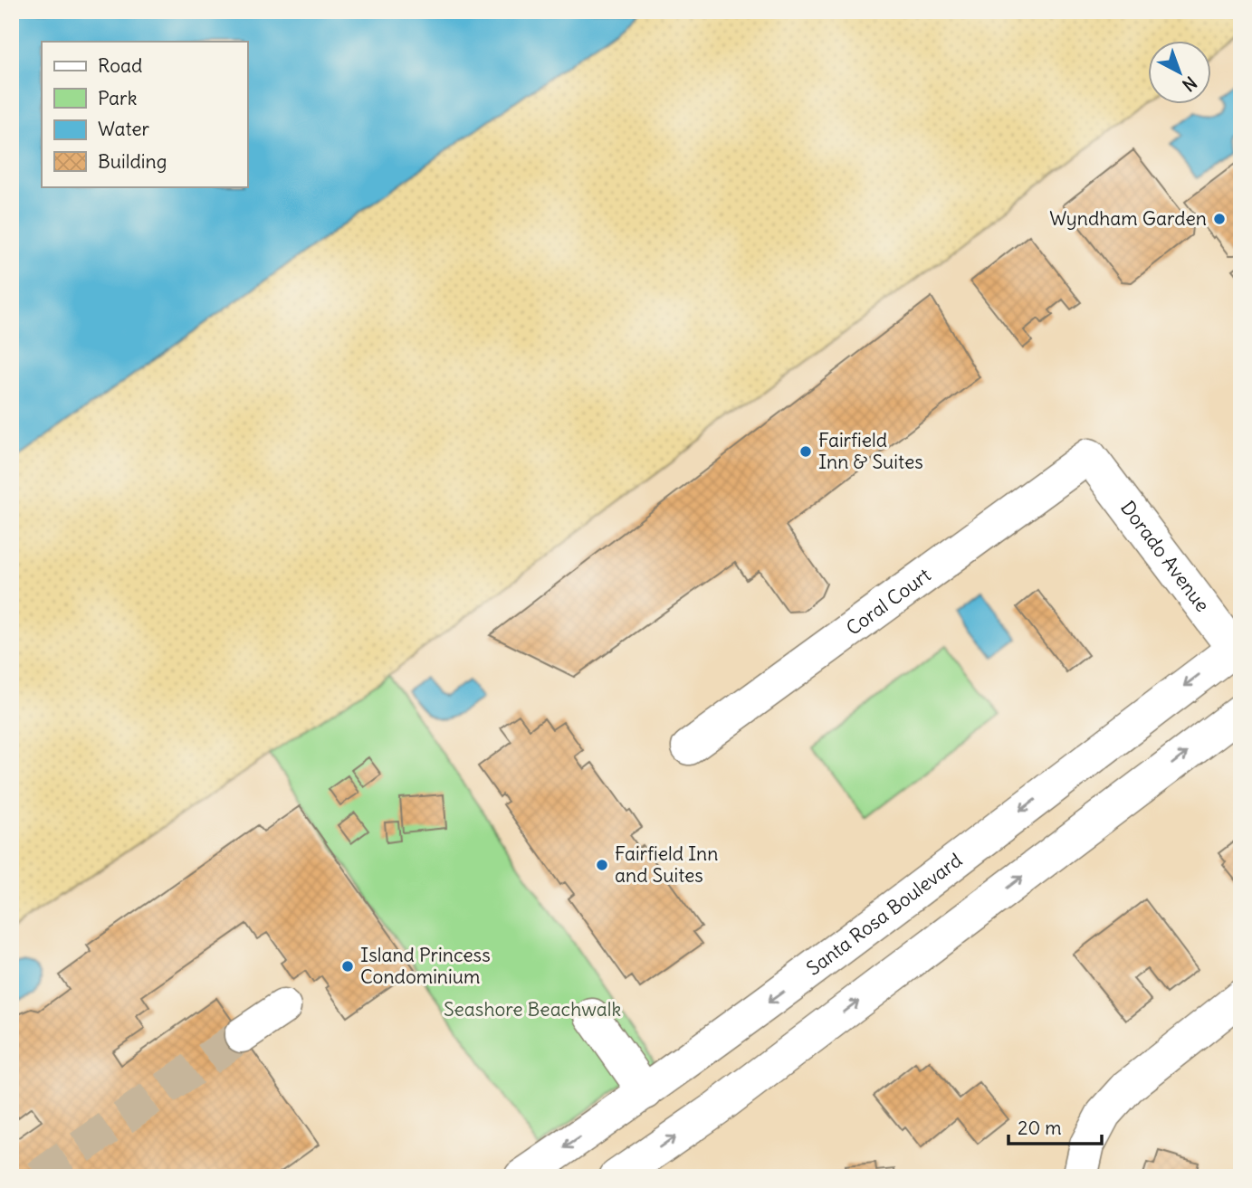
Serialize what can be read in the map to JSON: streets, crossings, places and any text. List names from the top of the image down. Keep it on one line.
{"streets":{"street":["Dorado Avenue","Coral Court","Santa Rosa Boulevard"]},"crossings":[["Dorado Avenue","Coral Court"],["Dorado Avenue","Santa Rosa Boulevard"]],"parks":["Seashore Beachwalk"],"places":["Wyndham Garden","Fairfield Inn & Suites","Fairfield Inn and Suites","Island Princess Condominium"],"legend":["Road","Park","Water","Building"],"scale_bar":"20 m","north":"bottom right"}
